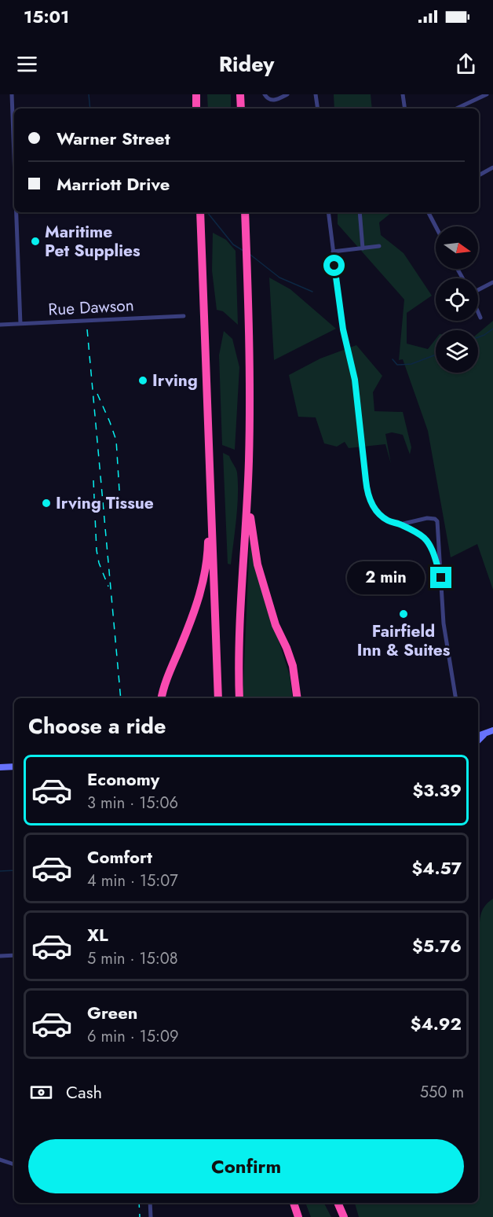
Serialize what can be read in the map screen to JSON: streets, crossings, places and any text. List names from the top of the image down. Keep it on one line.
{"streets":{"street":["Rue Dawson"]},"places":["Maritime Pet Supplies","Irving","Irving Tissue","Fairfield Inn & Suites"],"north":"right","page":{"status":"15:01","header":"Ridey","banner":["Warner Street","Marriott Drive"],"bubble":"2 min","heading":"Choose a ride","list":[{"name":"Economy","note":"3 min · 15:06","value":"$3.39"},{"name":"Comfort","note":"4 min · 15:07","value":"$4.57"},{"name":"XL","note":"5 min · 15:08","value":"$5.76"},{"name":"Green","note":"6 min · 15:09","value":"$4.92"}],"pay":["Cash","550 m"],"buttons":"Confirm"}}
